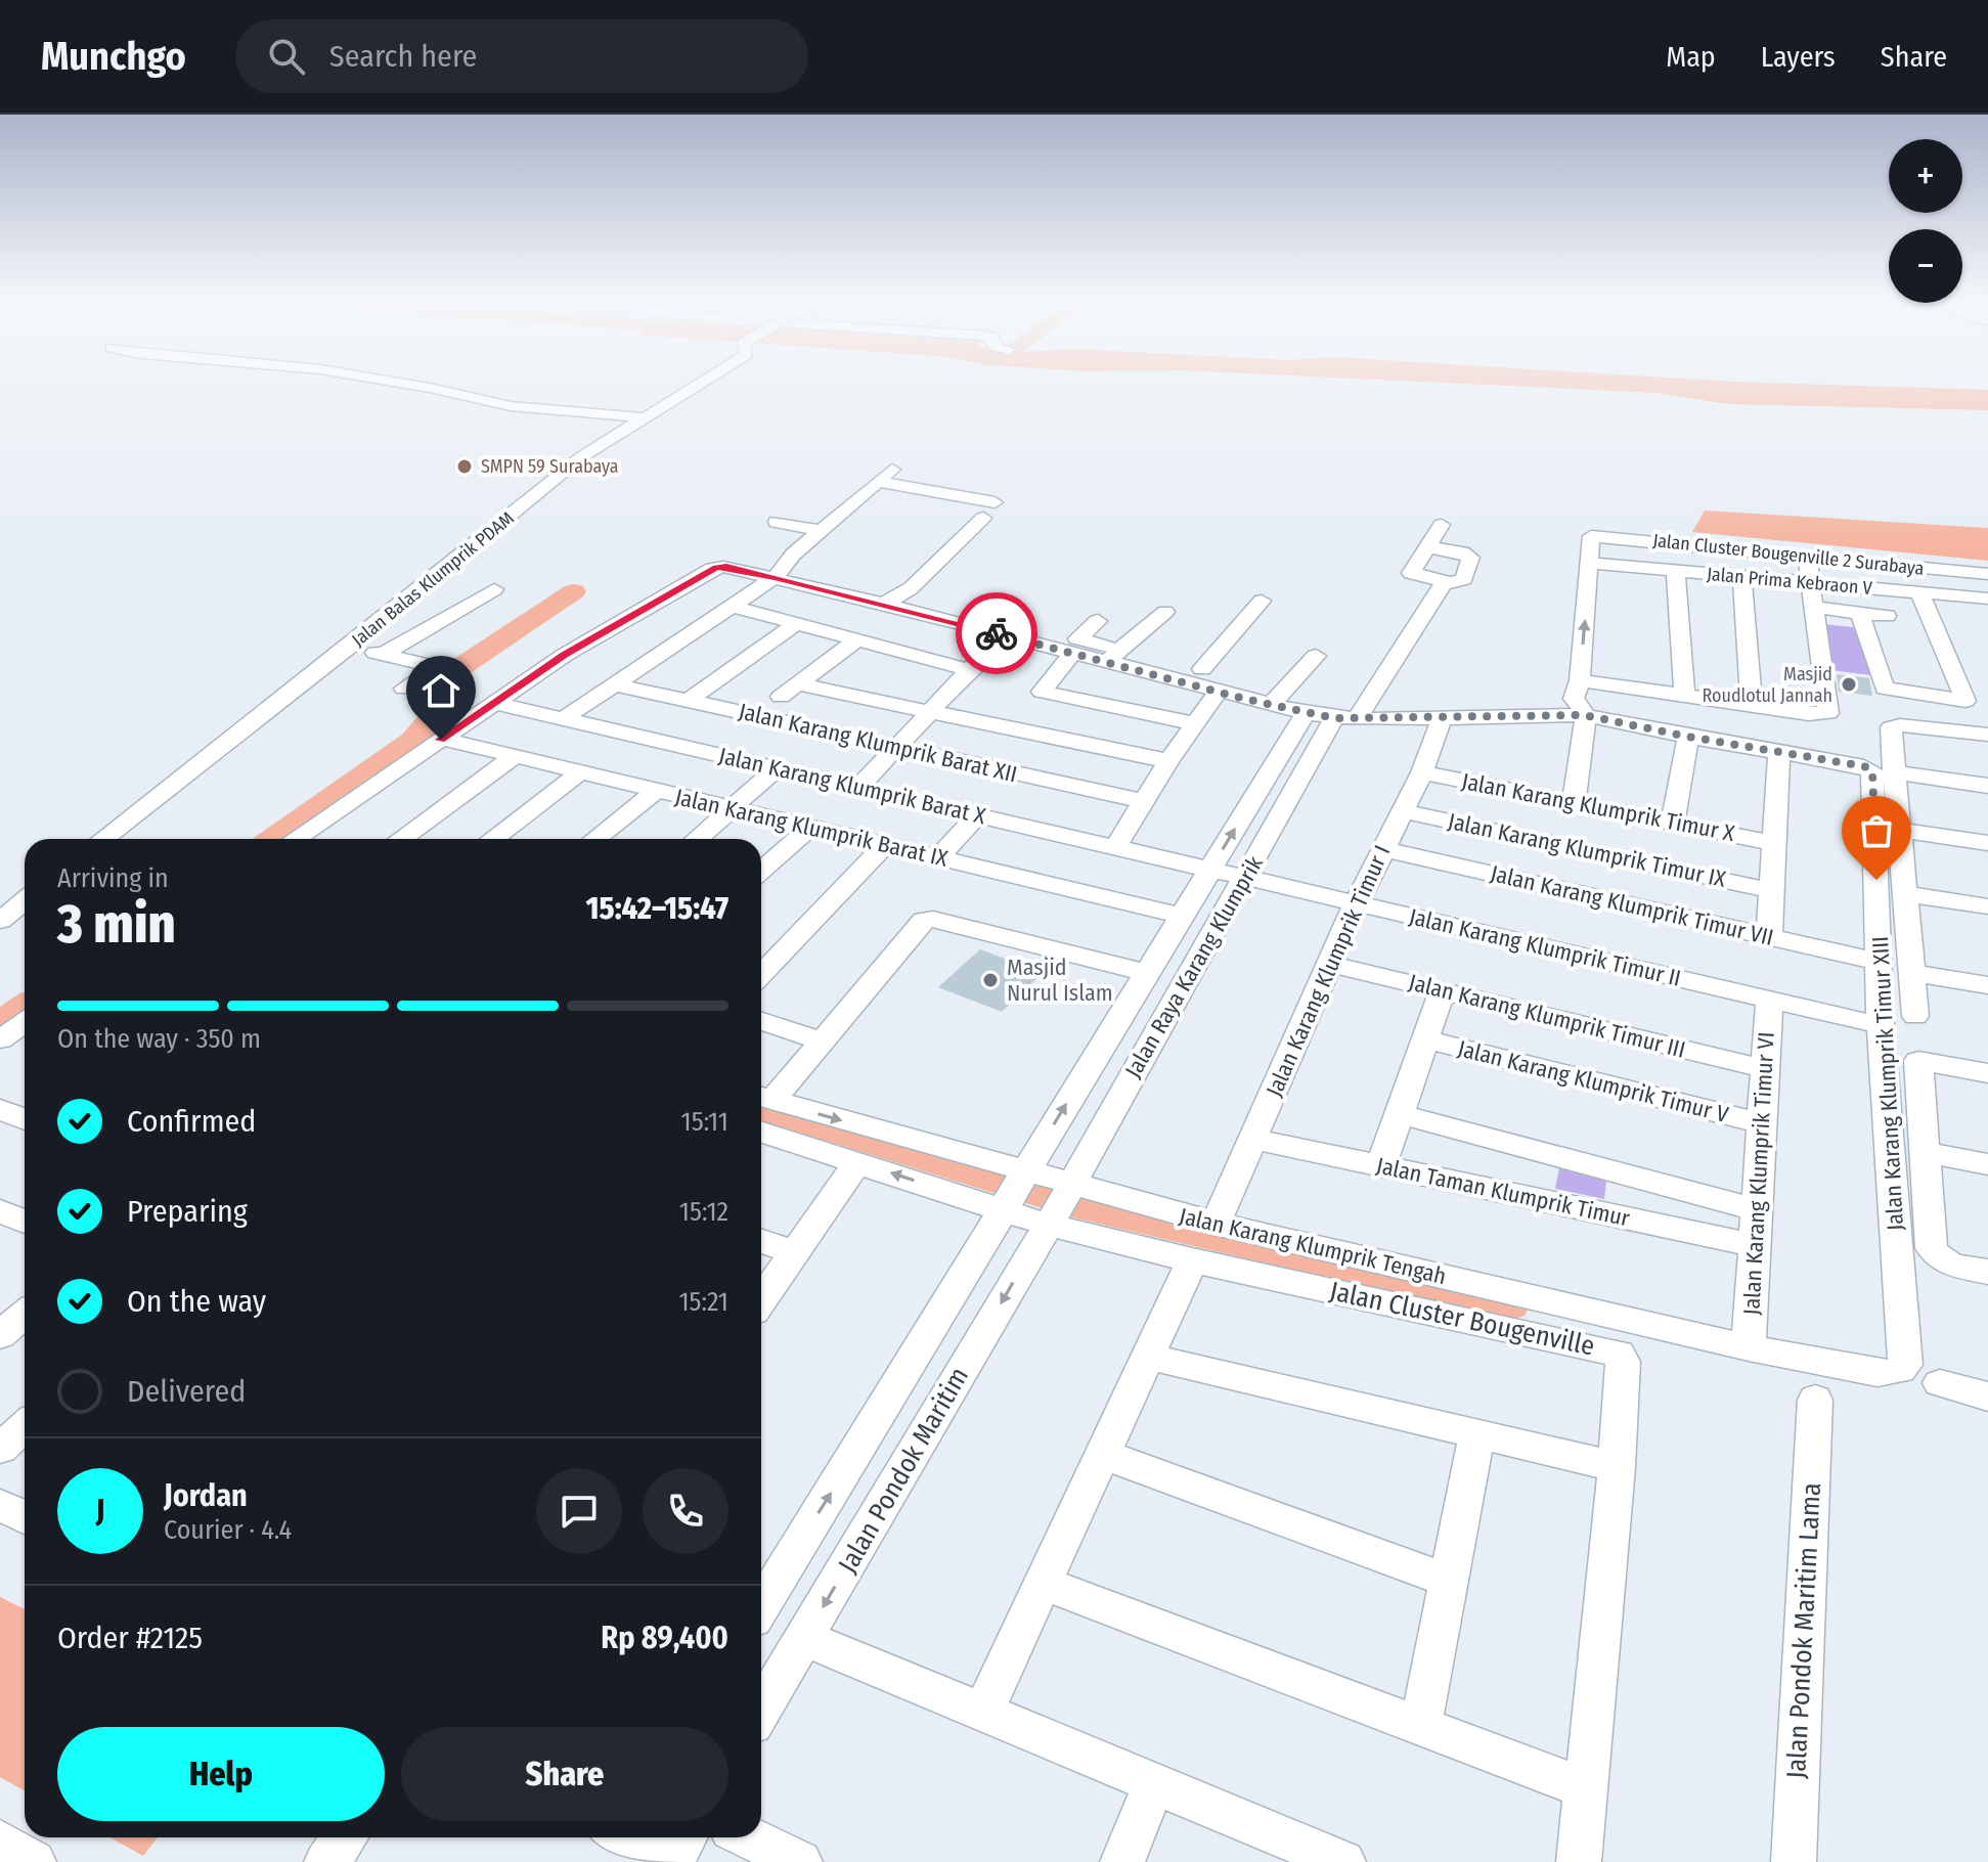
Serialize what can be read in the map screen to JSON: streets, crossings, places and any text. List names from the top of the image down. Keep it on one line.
{"streets":{"street":["Jalan Cluster Bougenville 2 Surabaya","Jalan Balas Klumprik PDAM","Jalan Prima Kebraon V","Jalan Karang Klumprik Barat XII","Jalan Karang Klumprik Barat X","Jalan Karang Klumprik Timur X","Jalan Karang Klumprik Barat IX","Jalan Karang Klumprik Timur IX","Jalan Karang Klumprik Timur VII","Jalan Karang Klumprik Timur II","Jalan Raya Karang Klumprik","Jalan Karang Klumprik Timur I","Jalan Karang Klumprik Timur III","Jalan Karang Klumprik Timur V","Jalan Karang Klumprik Timur XIII","Jalan Karang Klumprik Timur VI","Jalan Taman Klumprik Timur","Jalan Karang Klumprik Tengah","Jalan Cluster Bougenville","Jalan Pondok Maritim","Jalan Pondok Maritim Lama"]},"crossings":[["Jalan Cluster Bougenville 2 Surabaya","Jalan Prima Kebraon V"],["Jalan Karang Klumprik Barat X","Jalan Karang Klumprik Timur II"],["Jalan Karang Klumprik Barat X","Jalan Raya Karang Klumprik"],["Jalan Karang Klumprik Timur X","Jalan Karang Klumprik Timur I"],["Jalan Karang Klumprik Barat IX","Jalan Raya Karang Klumprik"],["Jalan Karang Klumprik Timur IX","Jalan Karang Klumprik Timur I"],["Jalan Karang Klumprik Timur VII","Jalan Karang Klumprik Timur I"],["Jalan Karang Klumprik Timur VII","Jalan Karang Klumprik Timur XIII"],["Jalan Karang Klumprik Timur II","Jalan Raya Karang Klumprik"],["Jalan Karang Klumprik Timur II","Jalan Karang Klumprik Timur I"],["Jalan Karang Klumprik Timur II","Jalan Karang Klumprik Timur XIII"],["Jalan Karang Klumprik Timur II","Jalan Karang Klumprik Timur VI"],["Jalan Raya Karang Klumprik","Jalan Karang Klumprik Tengah"],["Jalan Raya Karang Klumprik","Jalan Cluster Bougenville"],["Jalan Raya Karang Klumprik","Jalan Pondok Maritim"],["Jalan Karang Klumprik Timur I","Jalan Karang Klumprik Timur III"],["Jalan Karang Klumprik Timur I","Jalan Taman Klumprik Timur"],["Jalan Karang Klumprik Timur I","Jalan Karang Klumprik Tengah"],["Jalan Karang Klumprik Timur III","Jalan Karang Klumprik Timur VI"],["Jalan Karang Klumprik Timur V","Jalan Karang Klumprik Timur VI"],["Jalan Karang Klumprik Timur XIII","Jalan Karang Klumprik Tengah"],["Jalan Karang Klumprik Timur VI","Jalan Taman Klumprik Timur"],["Jalan Karang Klumprik Timur VI","Jalan Karang Klumprik Tengah"],["Jalan Karang Klumprik Tengah","Jalan Cluster Bougenville"],["Jalan Karang Klumprik Tengah","Jalan Pondok Maritim"],["Jalan Cluster Bougenville","Jalan Pondok Maritim"]],"places":["SMPN 59 Surabaya","Masjid Roudlotul Jannah","Masjid Nurul Islam"],"page":{"header":"Munchgo","search":"Search here","nav":["Map","Layers","Share"],"map_buttons":["+","−"],"heading":["3 min","Arriving in","15:42–15:47"],"panel":["Jordan","Courier · 4.4","Order #2125","Rp 89,400"],"bar":"On the way · 350 m","list":[["Confirmed","15:11"],["Preparing","15:12"],["On the way","15:21"],"Delivered"],"round":"J","buttons":["Help","Share"]}}
